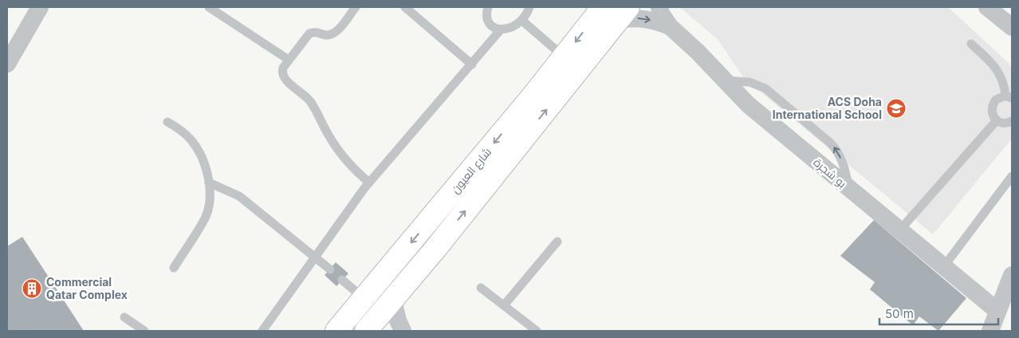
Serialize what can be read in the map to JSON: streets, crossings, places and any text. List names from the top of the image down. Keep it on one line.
{"streets":{"street":["شارع العيون","بو شجرة"]},"crossings":[["شارع العيون","بو شجرة"]],"places":{"school or university":["ACS Doha International School"],"building":["Commercial Qatar Complex"]},"scale_bar":"50 m"}
